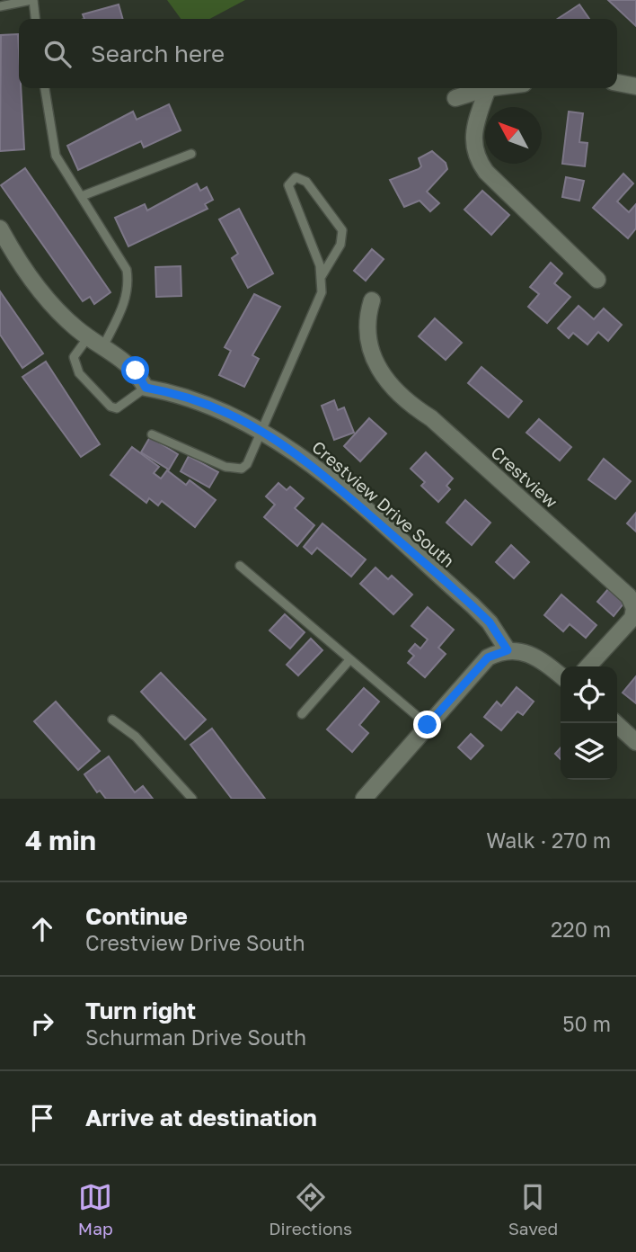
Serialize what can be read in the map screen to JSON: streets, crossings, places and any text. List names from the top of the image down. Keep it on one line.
{"streets":{"street":["Crestview","Crestview Drive South"]},"north":"top left","page":{"search":"Search here","heading":["4 min","Walk · 270 m"],"list":[["Continue","Crestview Drive South","220 m"],["Turn right","Schurman Drive South","50 m"],"Arrive at destination"],"nav":["Map","Directions","Saved"]}}
